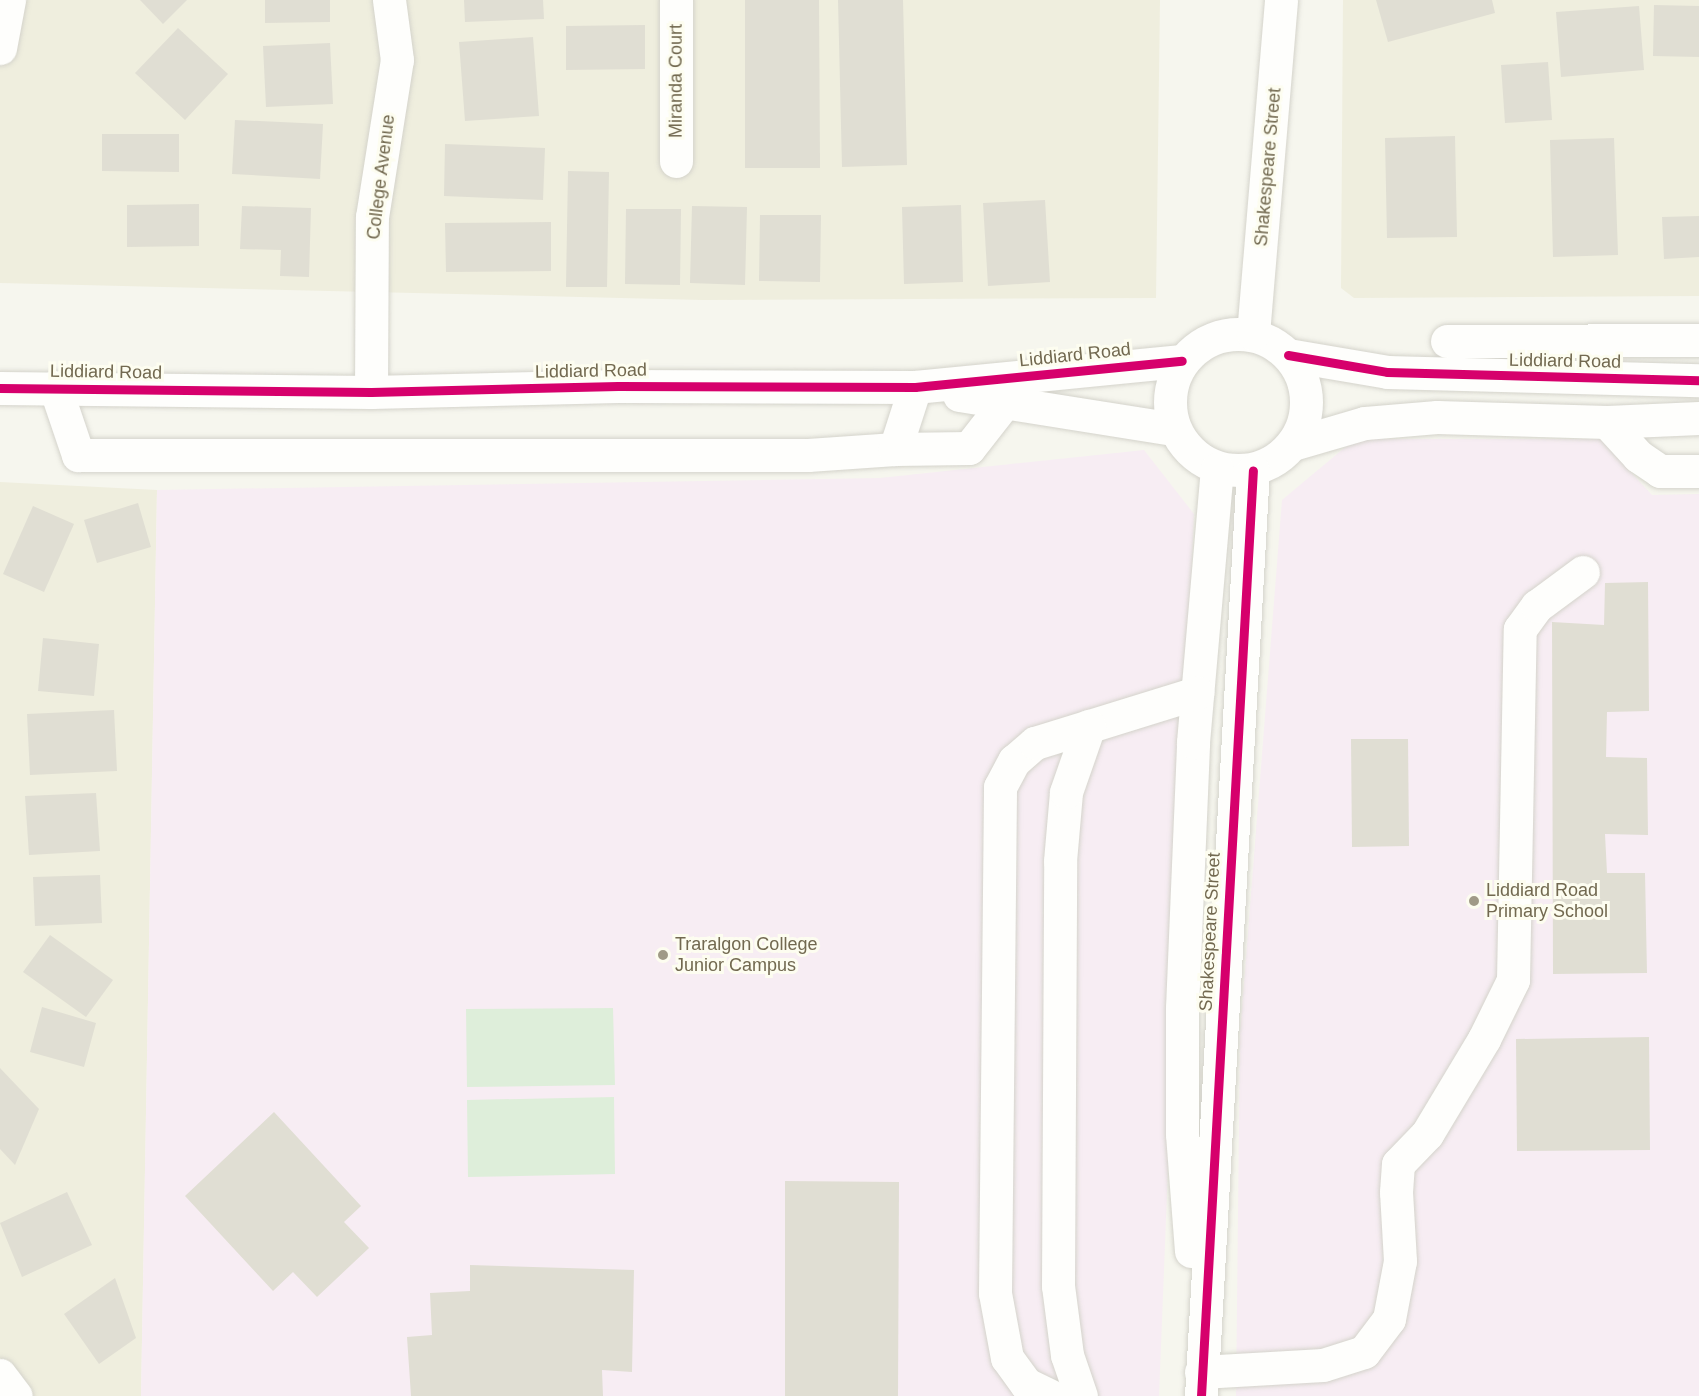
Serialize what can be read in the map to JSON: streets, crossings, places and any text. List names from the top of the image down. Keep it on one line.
{"streets":{"street":["Miranda Court","Shakespeare Street","College Avenue","Liddiard Road"]},"crossings":[["Shakespeare Street","Liddiard Road"],["College Avenue","Liddiard Road"]],"places":["Liddiard Road Primary School","Traralgon College Junior Campus"]}
